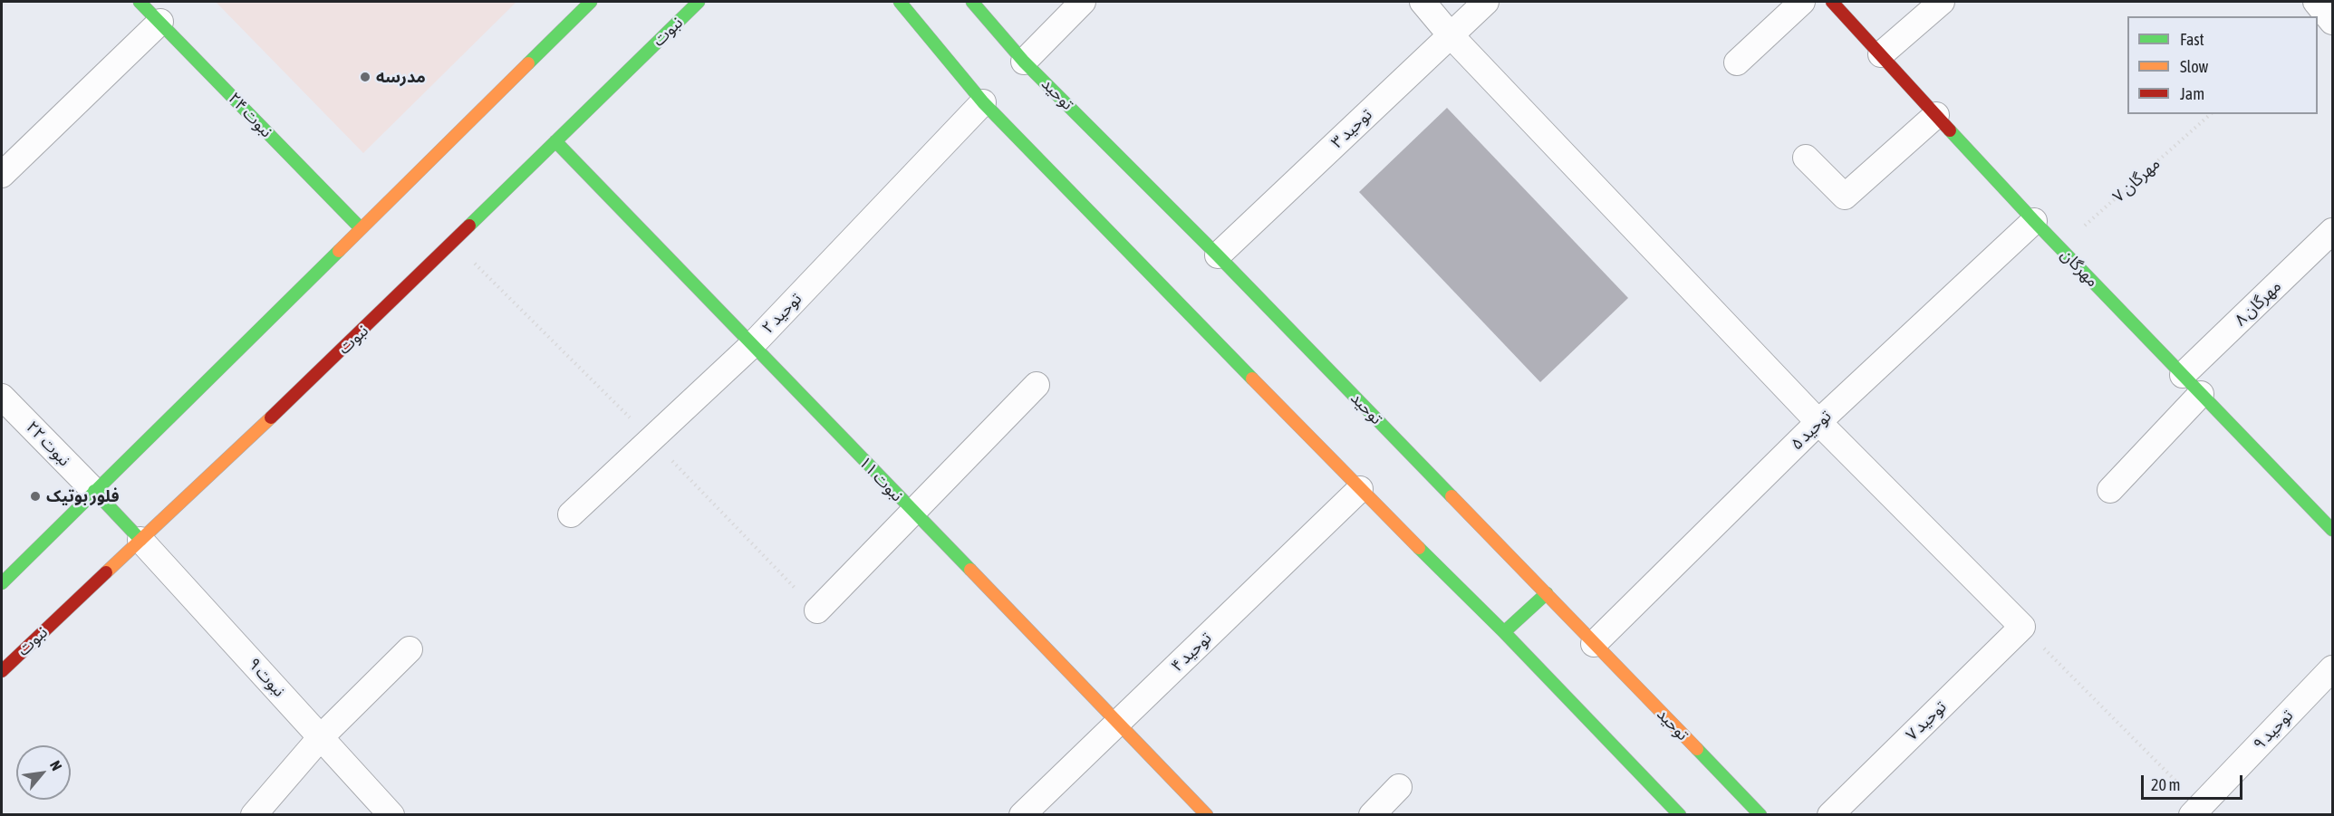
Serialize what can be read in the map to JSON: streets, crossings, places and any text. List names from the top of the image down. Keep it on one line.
{"streets":{"street":["نبوت","توحید","نبوت ۲۴","توحید ۳","مهرگان","مهرگان ۸","توحید ۲","توحید ۵","نبوت ۲۲","نبوت ۱۱","توحید ۴","نبوت ۹","توحید ۷","توحید ۹"],"path":["مهرگان ۷"]},"crossings":[["نبوت","نبوت ۱۱"],["نبوت","نبوت ۹"],["توحید","توحید ۳"],["توحید","توحید ۵"],["مهرگان ۷","مهرگان"],["مهرگان","مهرگان ۸"],["مهرگان","توحید ۵"],["توحید ۲","نبوت ۱۱"],["نبوت ۱۱","توحید ۴"]],"places":["مدرسه","فلور بوتیک"],"legend":["Fast","Slow","Jam"],"scale_bar":"20 m","north":"top right"}
